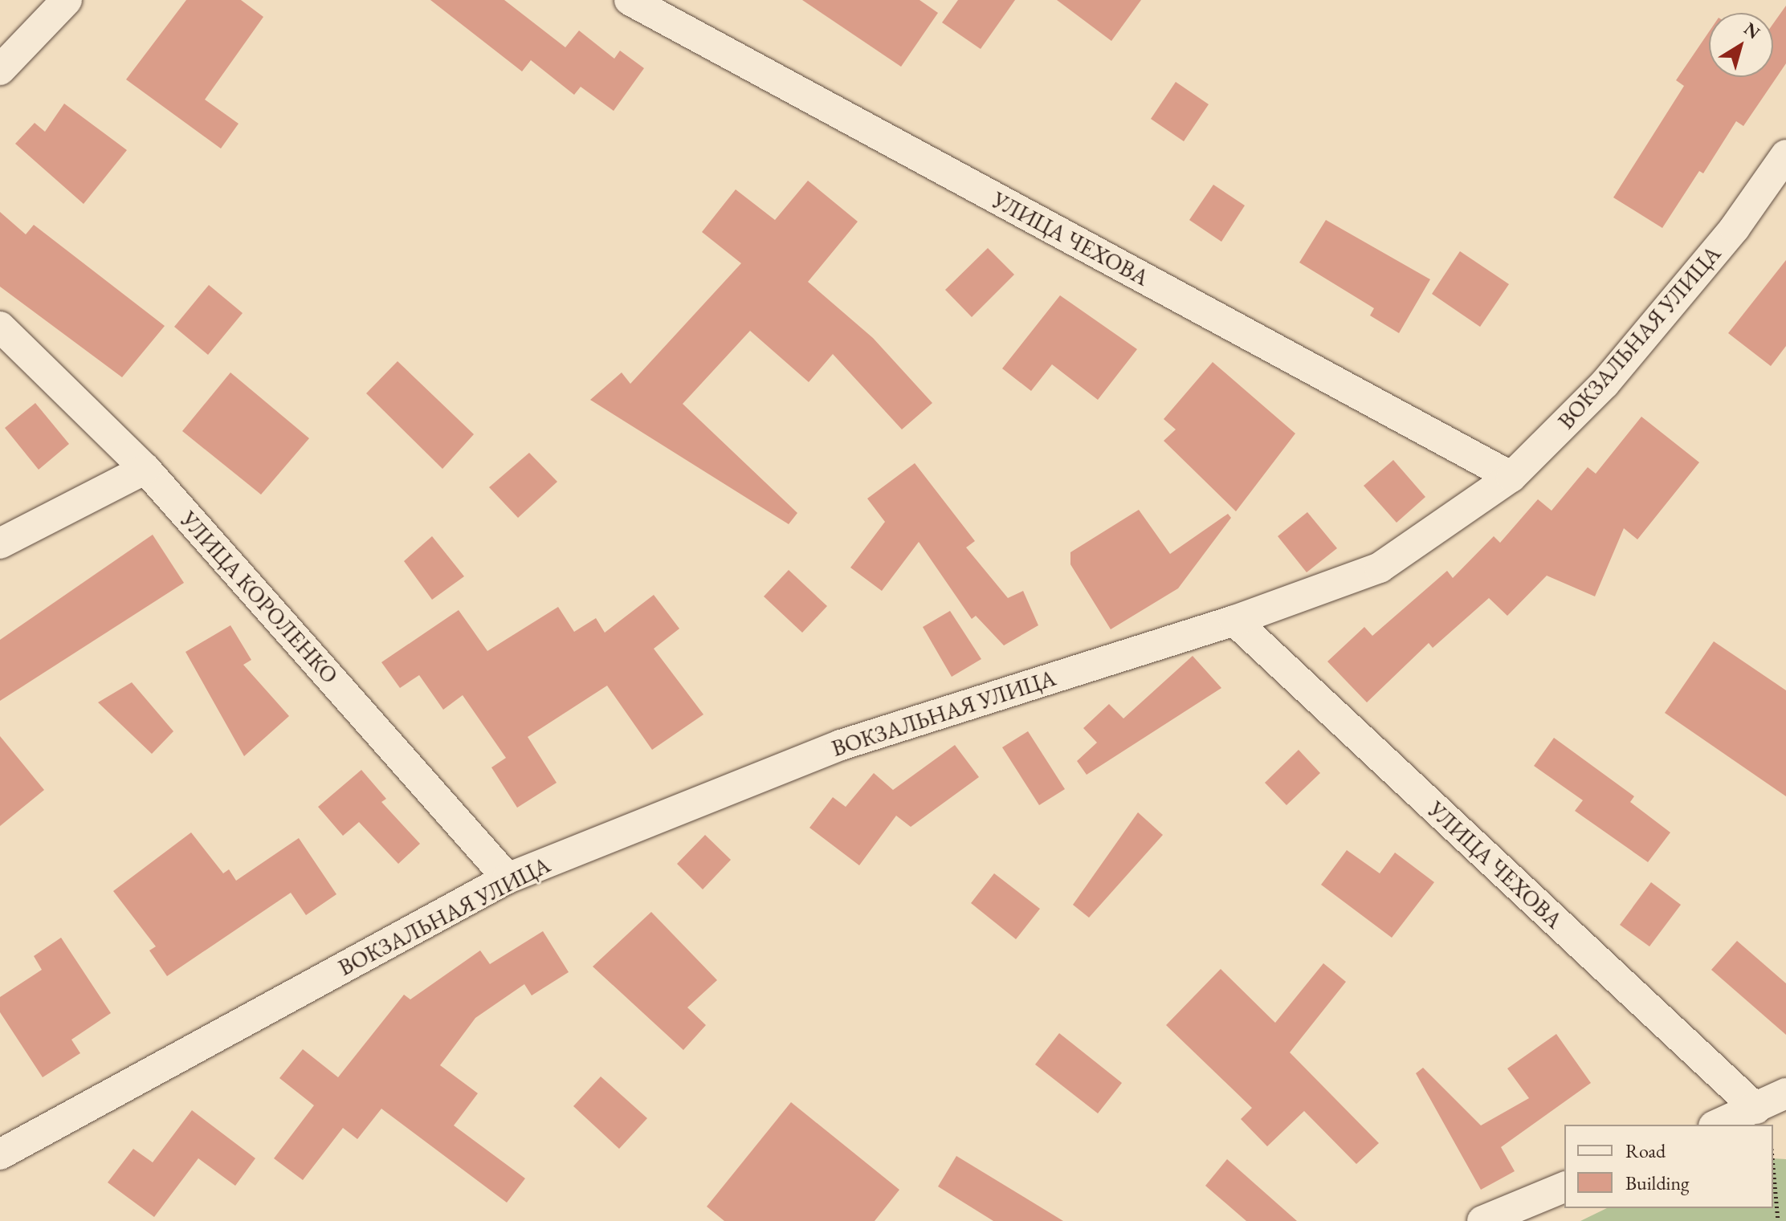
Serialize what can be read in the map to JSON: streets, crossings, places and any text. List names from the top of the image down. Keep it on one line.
{"streets":{"street":["УЛИЦА ЧЕХОВА","ВОКЗАЛЬНАЯ УЛИЦА","УЛИЦА КОРОЛЕНКО"]},"crossings":[["УЛИЦА ЧЕХОВА","ВОКЗАЛЬНАЯ УЛИЦА"],["ВОКЗАЛЬНАЯ УЛИЦА","УЛИЦА КОРОЛЕНКО"]],"legend":["Road","Building"],"north":"top right"}
